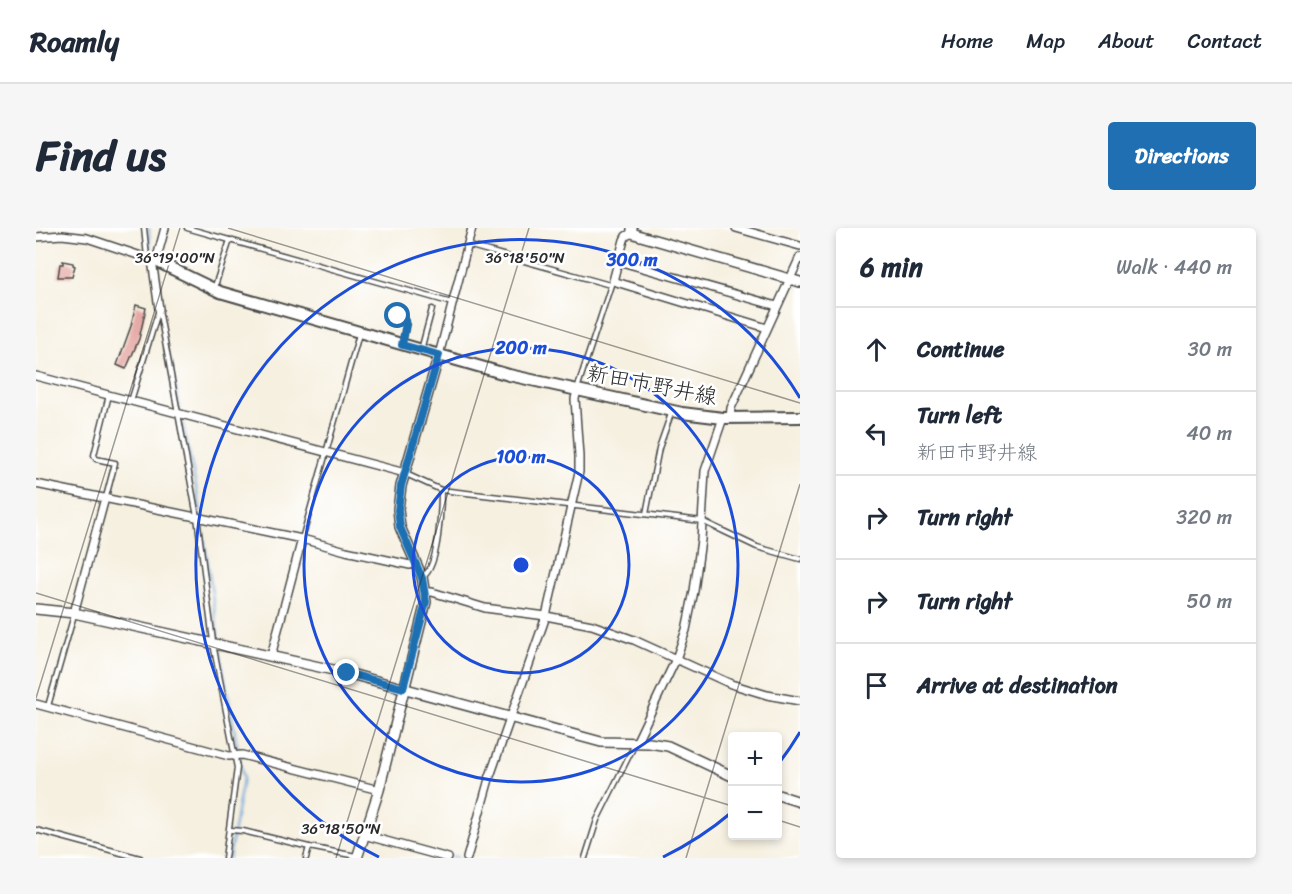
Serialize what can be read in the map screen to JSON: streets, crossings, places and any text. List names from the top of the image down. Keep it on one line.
{"streets":{"main road":["新田市野井線"]},"page":{"header":"Roamly","nav":["Home","Map","About","Contact"],"title":"Find us","buttons":"Directions","heading":["6 min","Walk · 440 m"],"list":[["Continue","30 m"],["Turn left","新田市野井線","40 m"],["Turn right","320 m"],["Turn right","50 m"],"Arrive at destination"],"map_buttons":["+","−"]},"coordinates":["36°19'00\"N","36°18'50\"N"],"rings":["300 m","200 m","100 m"]}
